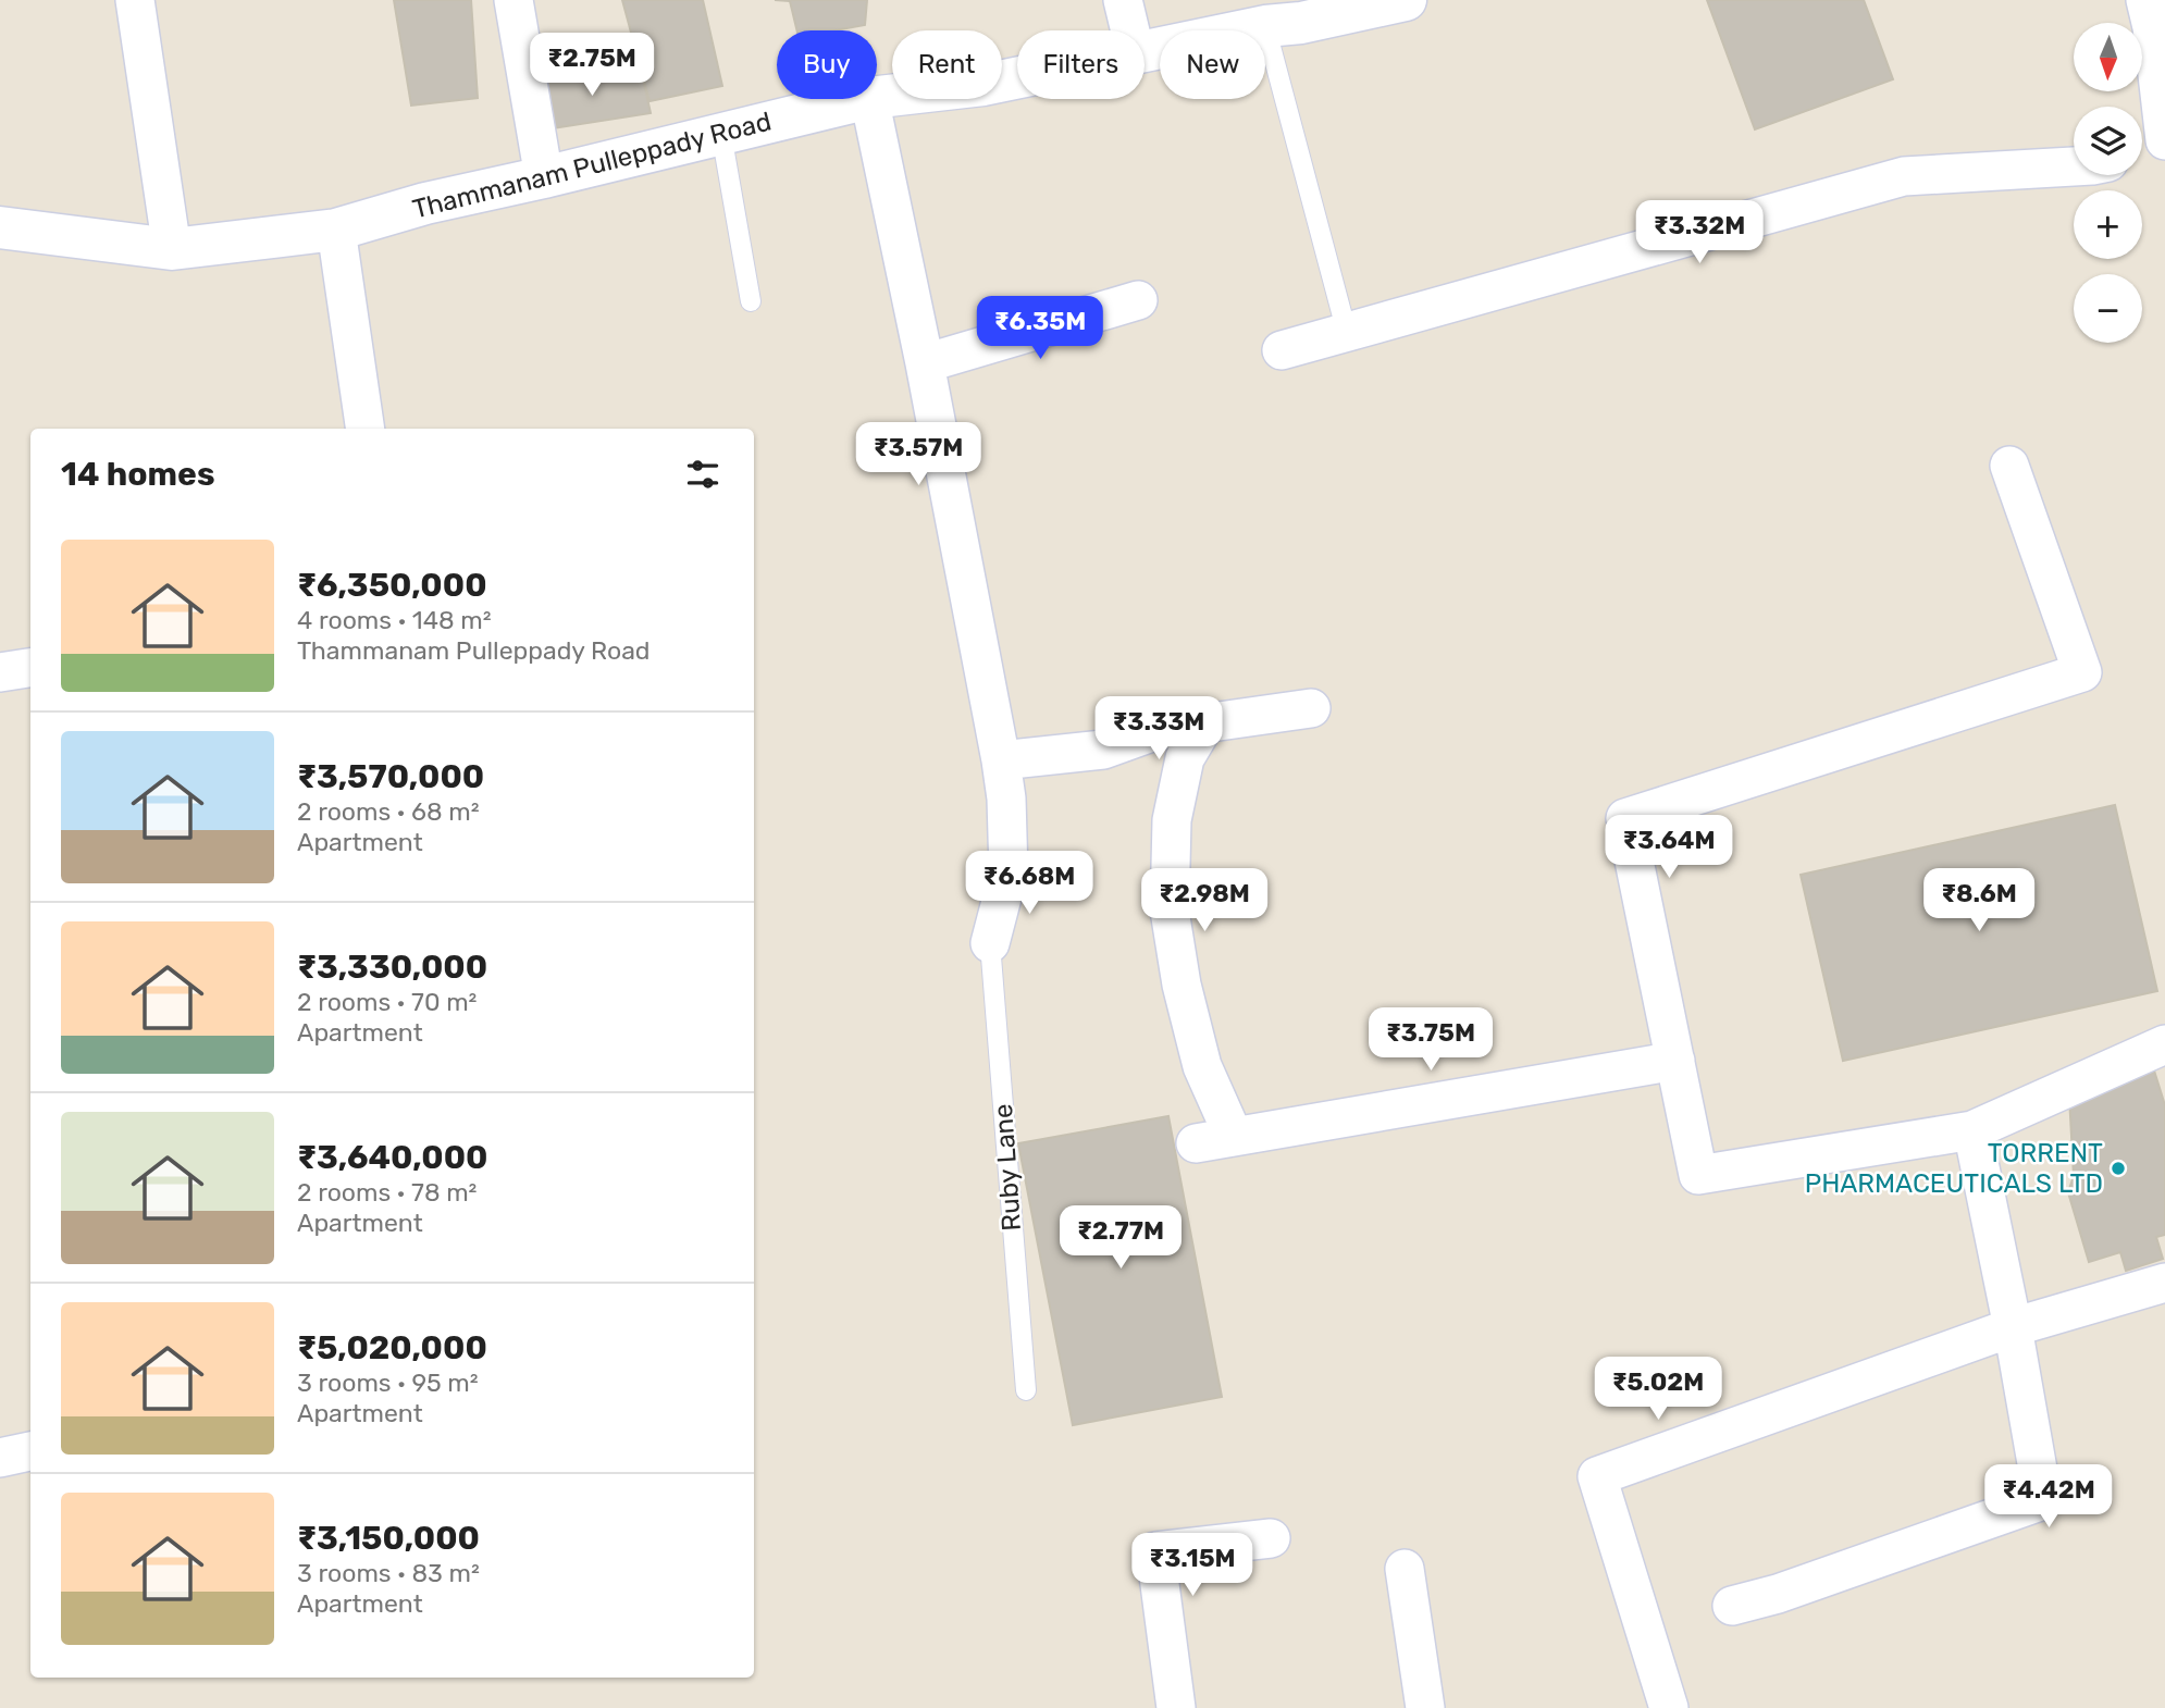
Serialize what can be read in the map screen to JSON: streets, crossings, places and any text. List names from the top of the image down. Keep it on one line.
{"streets":{"main road":["Thammanam Pulleppady Road"],"lane":["Ruby Lane"]},"places":["TORRENT PHARMACEUTICALS LTD"],"north":"bottom","page":{"map_buttons":["+","−"],"chip":["Buy","Rent","Filters","New"],"price":["₹2.75M","₹3.32M","₹6.35M","₹3.57M","₹3.33M","₹3.64M","₹6.68M","₹2.98M","₹8.6M","₹3.75M","₹2.77M","₹5.02M","₹4.42M","₹3.15M"],"heading":"14 homes","list":[{"name":"₹6,350,000","note":"4 rooms · 148 m² · Thammanam Pulleppady Road"},{"name":"₹3,570,000","note":"2 rooms · 68 m² · Apartment"},{"name":"₹3,330,000","note":"2 rooms · 70 m² · Apartment"},{"name":"₹3,640,000","note":"2 rooms · 78 m² · Apartment"},{"name":"₹5,020,000","note":"3 rooms · 95 m² · Apartment"},{"name":"₹3,150,000","note":"3 rooms · 83 m² · Apartment"}]}}
